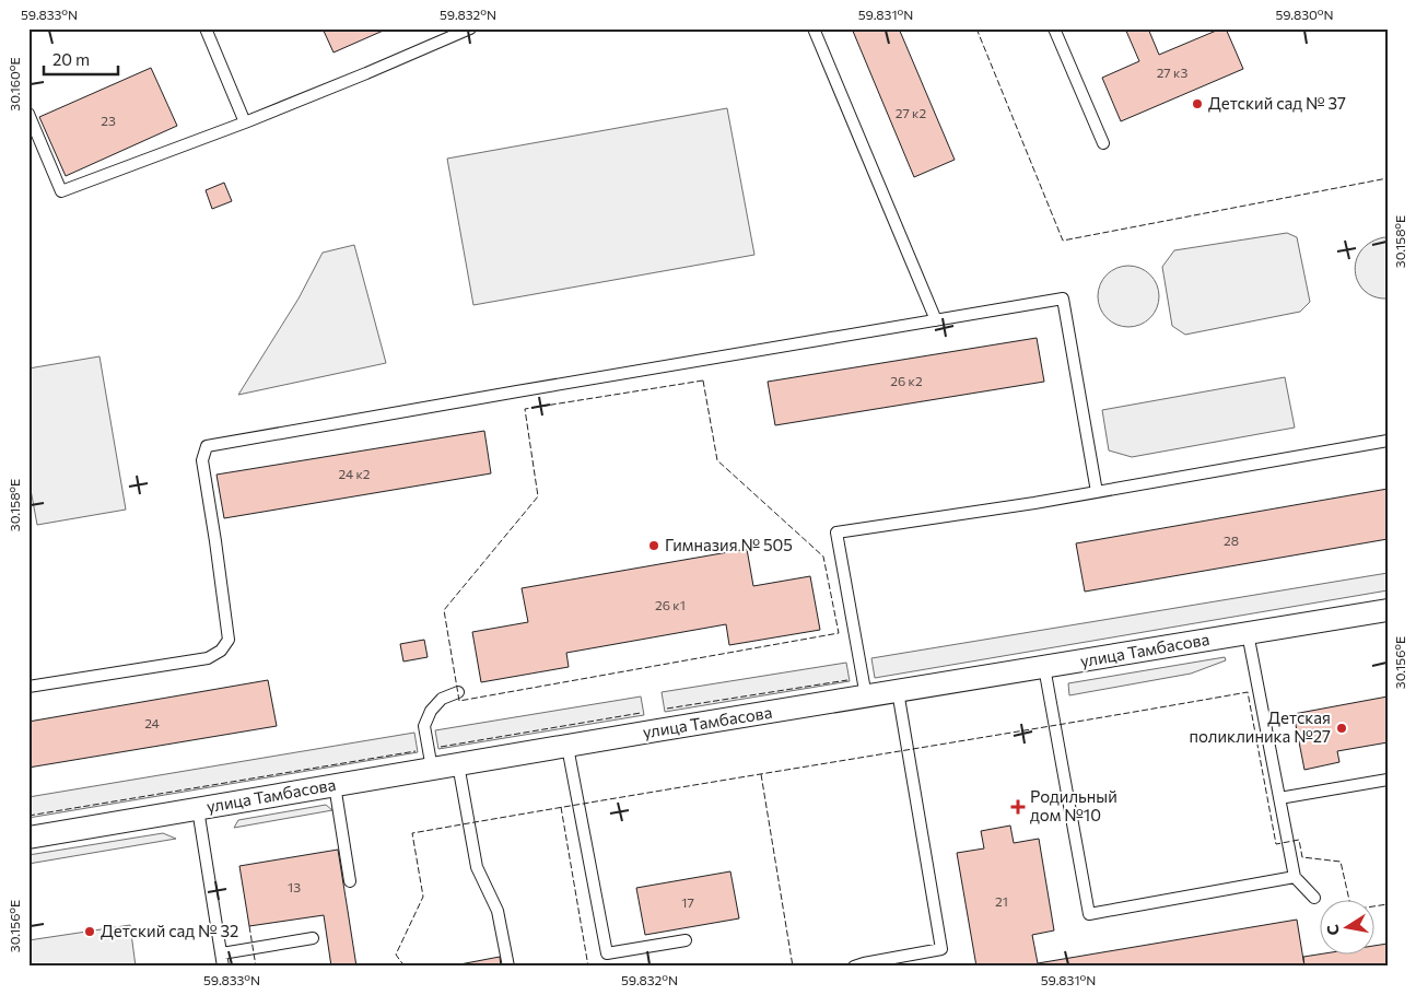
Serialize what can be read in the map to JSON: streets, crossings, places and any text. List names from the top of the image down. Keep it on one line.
{"streets":{"street":["улица Тамбасова"]},"places":{"other":["Детский сад № 37","Гимназия № 505","Детская поликлиника №27","Детский сад № 32"],"health":["Родильный дом №10"]},"house_numbers":["27 к3","27 к2","23","26 к2","24 к2","28","26 к1","24","13","21","17"],"scale_bar":"20 m","north":"left","coordinates":["59.833°N","59.832°N","59.831°N","59.830°N","30.160°E","30.158°E","30.156°E"]}
